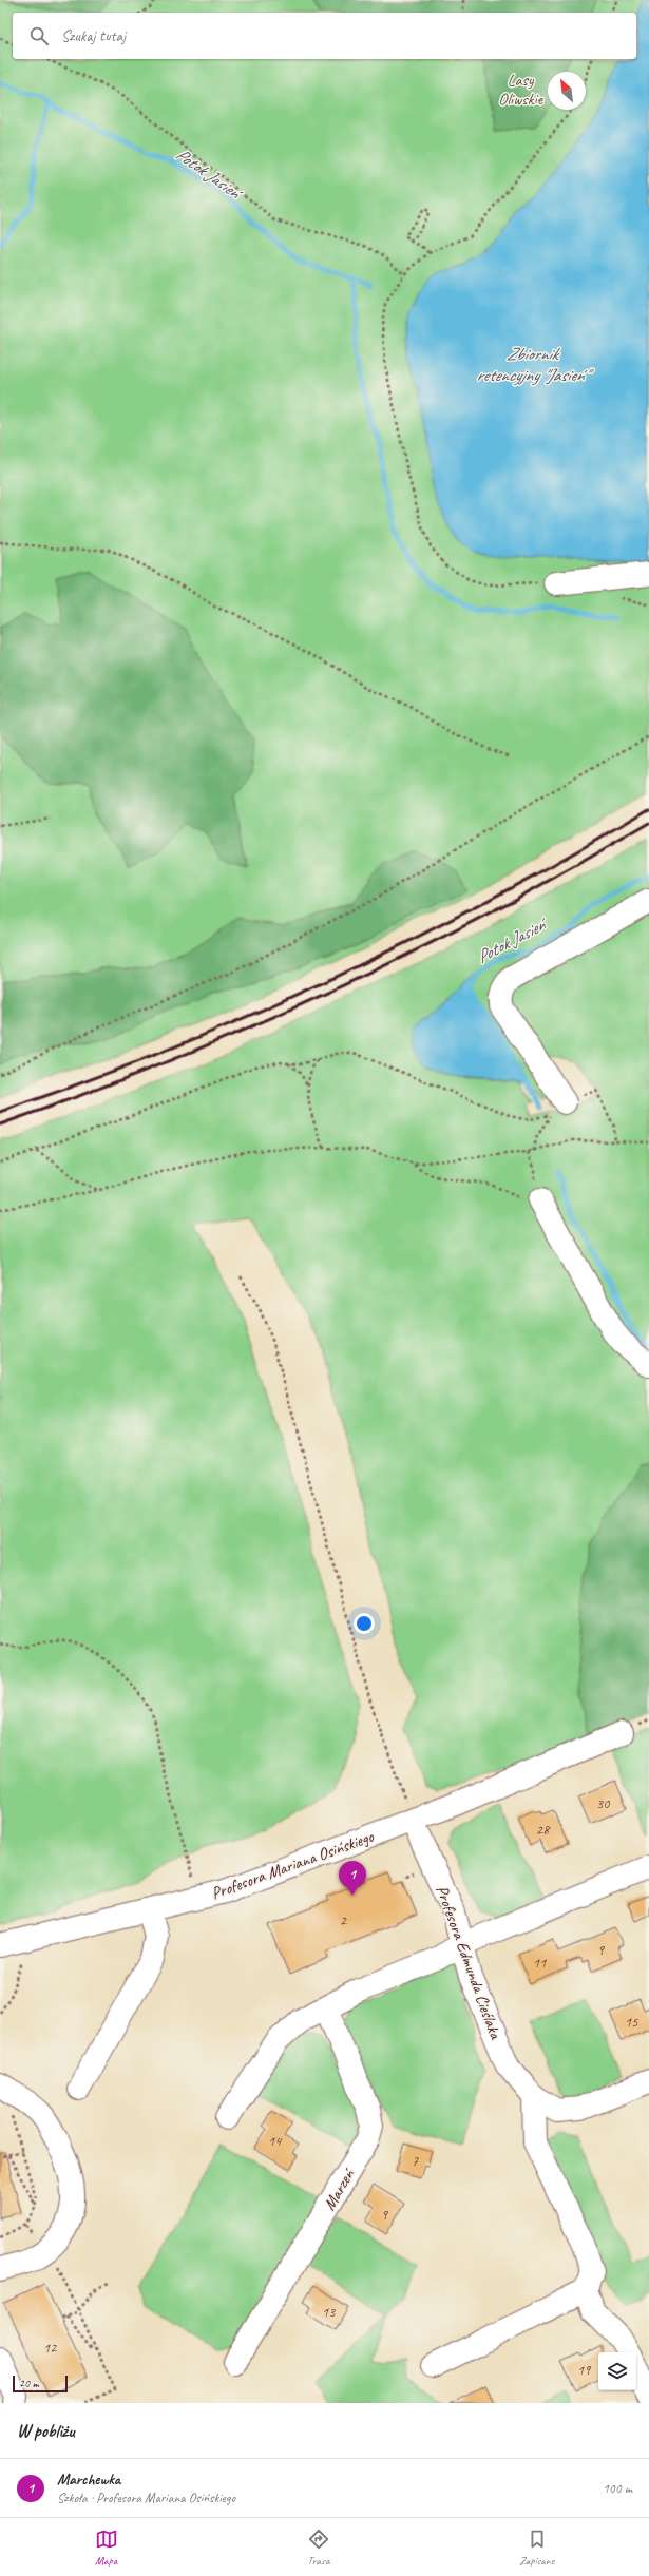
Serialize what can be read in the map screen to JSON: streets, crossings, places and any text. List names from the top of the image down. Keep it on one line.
{"streets":{"street":["Profesora Mariana Osińskiego","Profesora Edmunda Cieślaka","Marzeń"]},"crossings":[["Profesora Mariana Osińskiego","Profesora Edmunda Cieślaka"]],"water":["Potok Jasień","Zbiornik retencyjny \"Jasień\""],"parks":["Lasy Oliwskie"],"house_numbers":["30","28","2","9","11","15","14","7","9","13","12","19"],"scale_bar":"20 m","north":"top left","page":{"search":"Szukaj tutaj","pins":"1","scale":"20 m","heading":"W pobliżu","list":[{"mark":"1","name":"Marchewka","note":"Szkoła · Profesora Mariana Osińskiego","value":"100 m"}],"nav":["Mapa","Trasa","Zapisane"]}}
